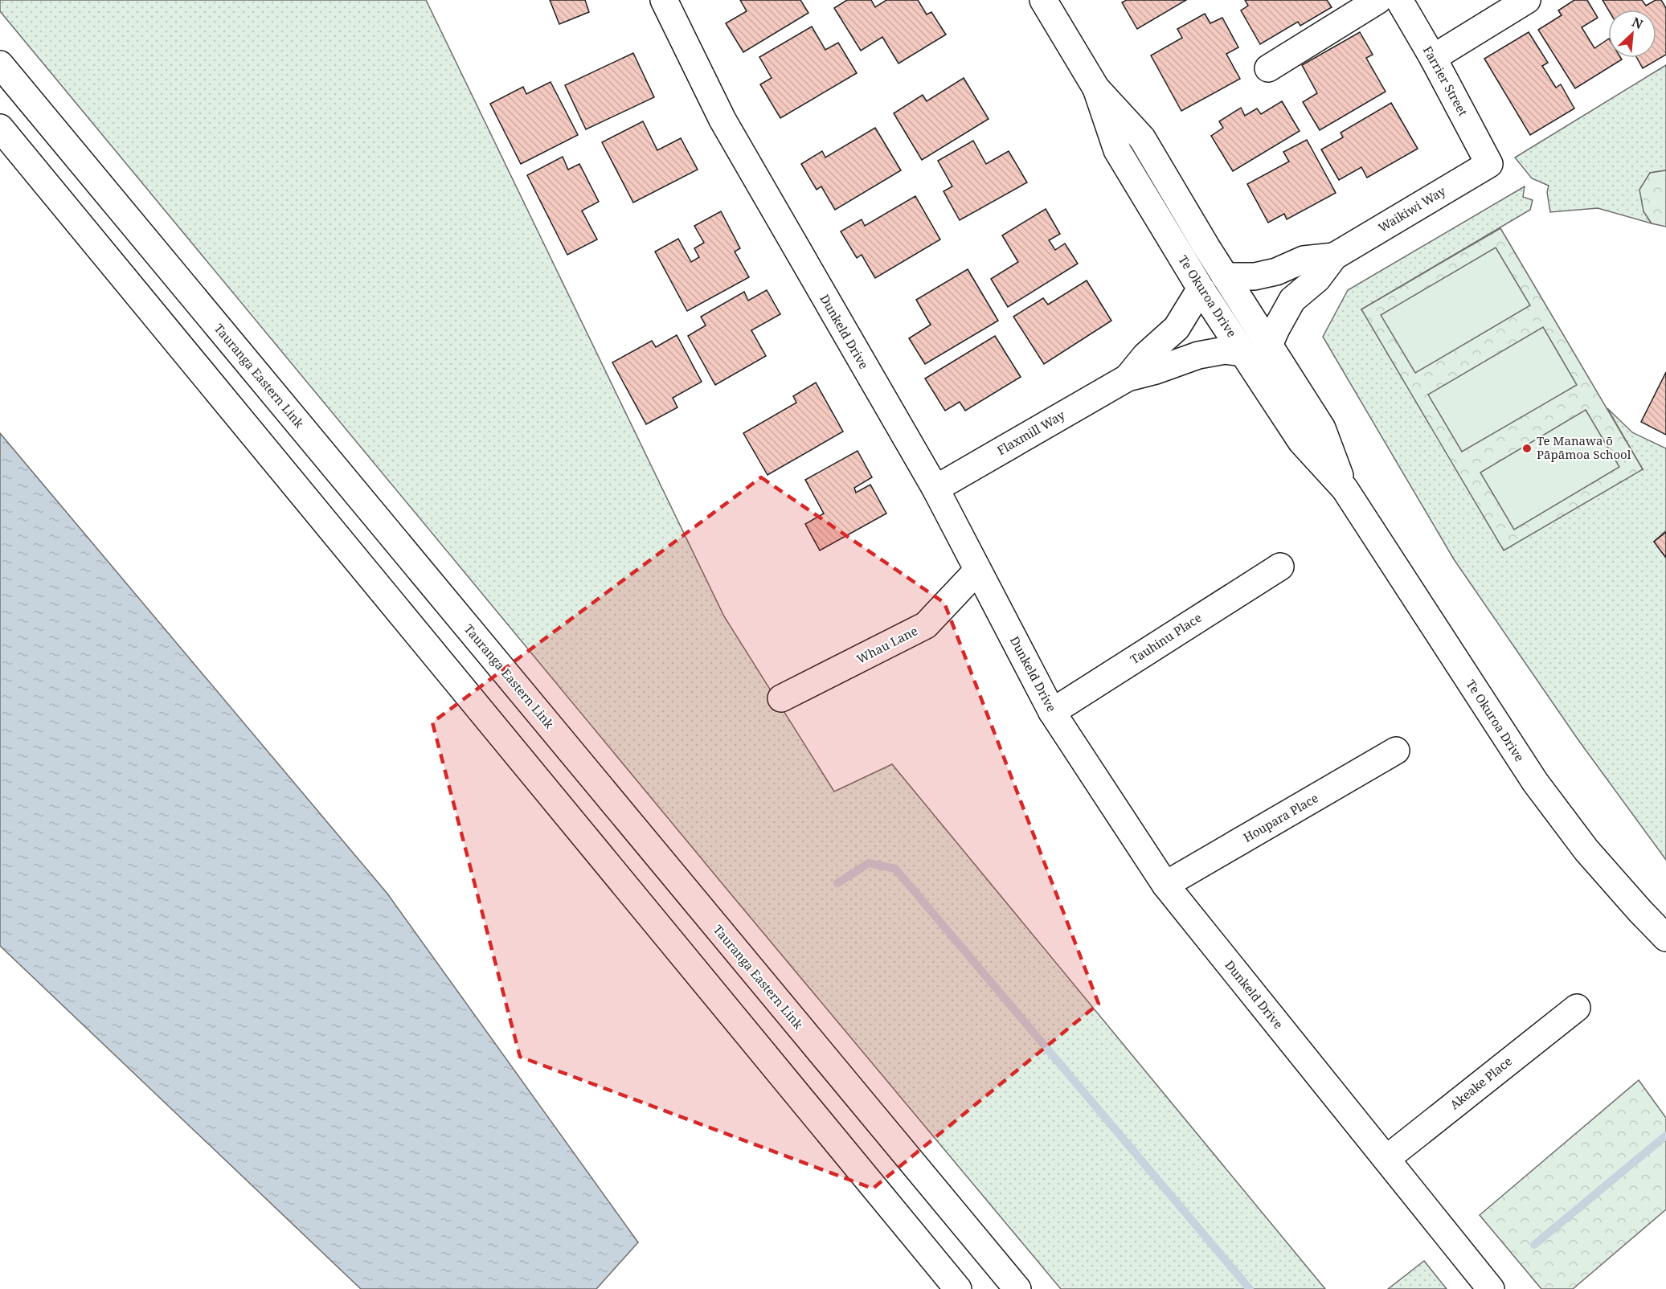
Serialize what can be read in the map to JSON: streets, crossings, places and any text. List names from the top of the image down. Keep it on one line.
{"streets":{"main road":["Farrier Street","Waikiwi Way","Te Okuroa Drive","Dunkeld Drive","Tauranga Eastern Link","Flaxmill Way","Tauhinu Place","Whau Lane","Houpara Place","Akeake Place"]},"crossings":[["Farrier Street","Waikiwi Way"],["Waikiwi Way","Te Okuroa Drive"],["Te Okuroa Drive","Flaxmill Way"],["Dunkeld Drive","Flaxmill Way"],["Dunkeld Drive","Tauhinu Place"],["Dunkeld Drive","Whau Lane"],["Dunkeld Drive","Houpara Place"],["Dunkeld Drive","Akeake Place"]],"places":["Te Manawa ō Pāpāmoa School"],"north":"top right"}
